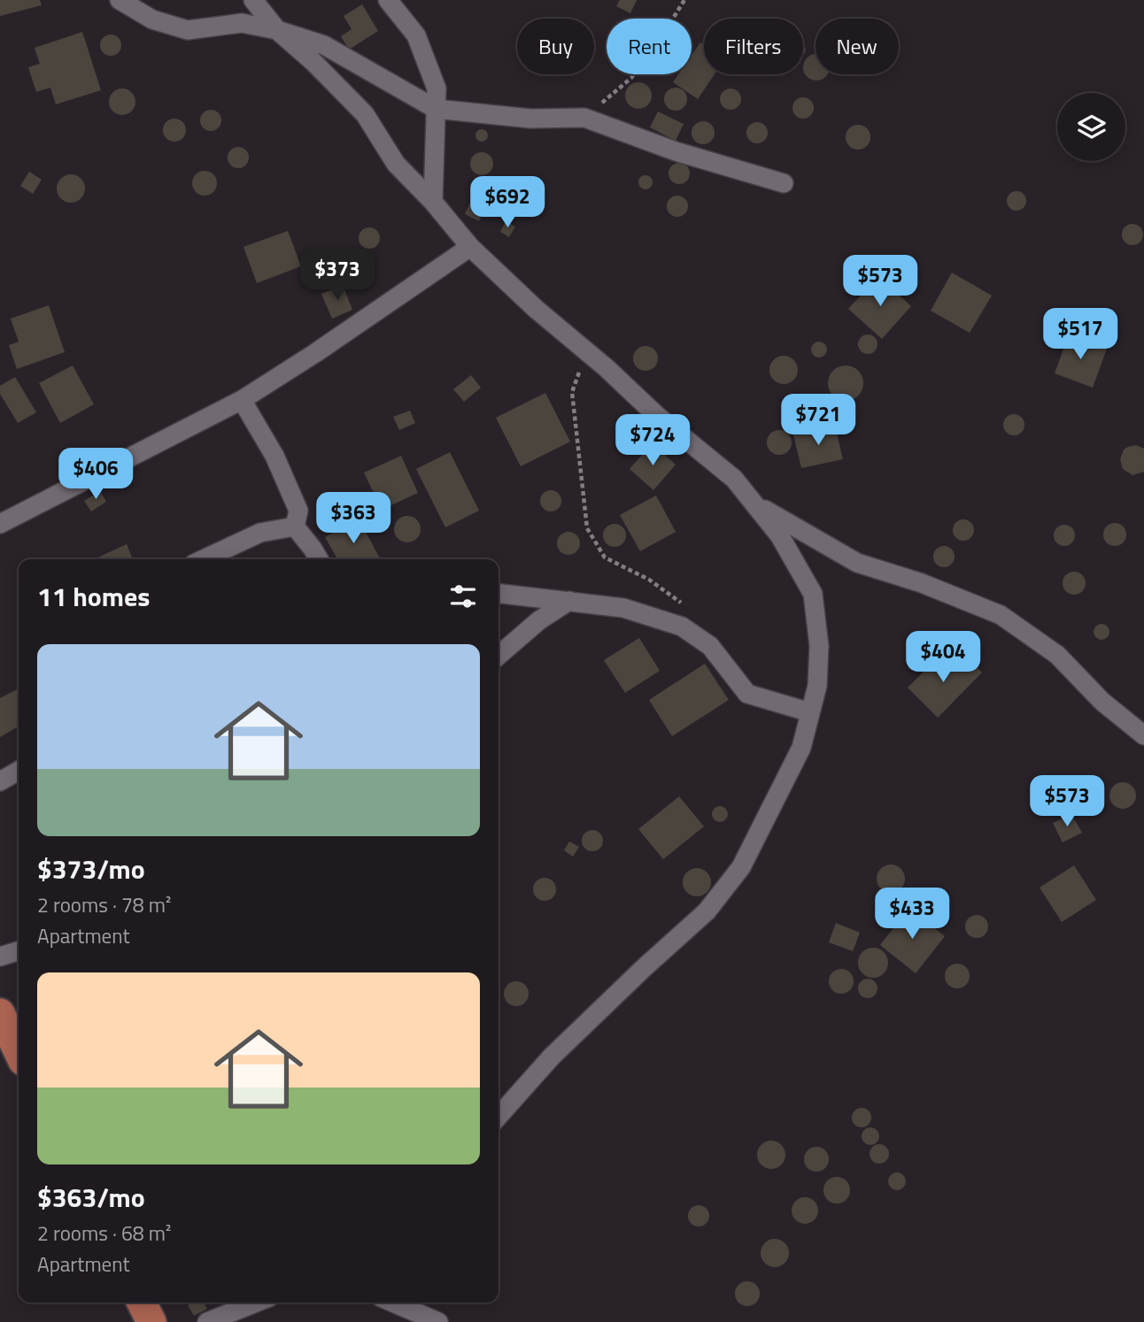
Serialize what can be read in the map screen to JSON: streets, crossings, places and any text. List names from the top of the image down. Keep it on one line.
{"page":{"chip":["Buy","Rent","Filters","New"],"price":["$692","$373","$573","$517","$721","$724","$406","$363","$404","$573","$433"],"heading":"11 homes","list":[{"name":"$373/mo","note":"2 rooms · 78 m² · Apartment"},{"name":"$363/mo","note":"2 rooms · 68 m² · Apartment"}]}}
